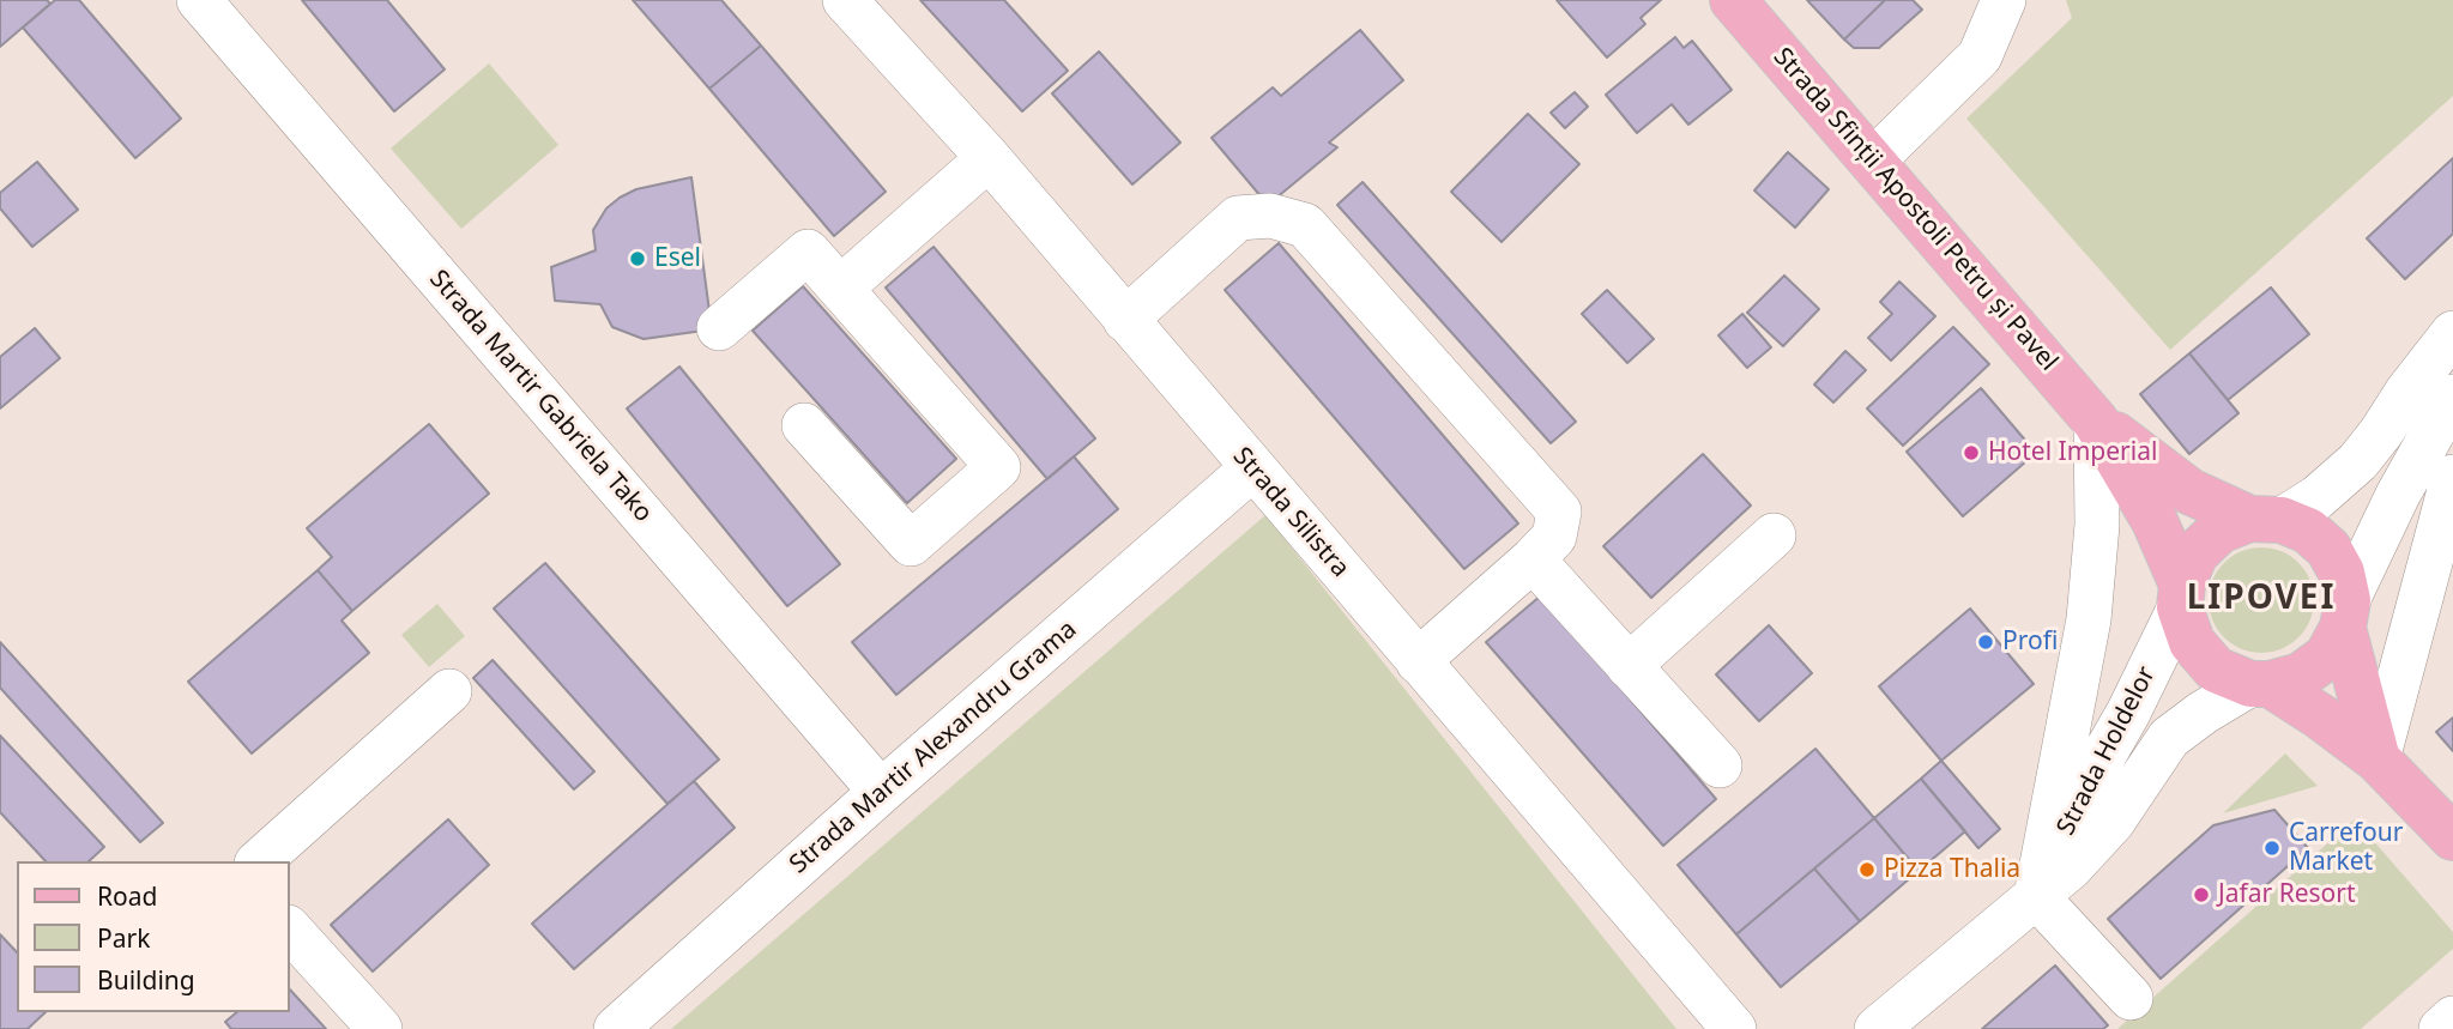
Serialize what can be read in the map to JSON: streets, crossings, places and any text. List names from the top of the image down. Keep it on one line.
{"streets":{"main road":["Strada Sfinții Apostoli Petru și Pavel"],"street":["Strada Martir Gabriela Tako","Strada Silistra","Strada Martir Alexandru Grama","Strada Holdelor"]},"crossings":[["Strada Sfinții Apostoli Petru și Pavel","Strada Holdelor"],["Strada Martir Gabriela Tako","Strada Martir Alexandru Grama"],["Strada Silistra","Strada Martir Alexandru Grama"]],"districts":["LIPOVEI"],"places":["Esel","Hotel Imperial","Profi","Carrefour Market","Pizza Thalia","Jafar Resort"],"legend":["Road","Park","Building"]}
